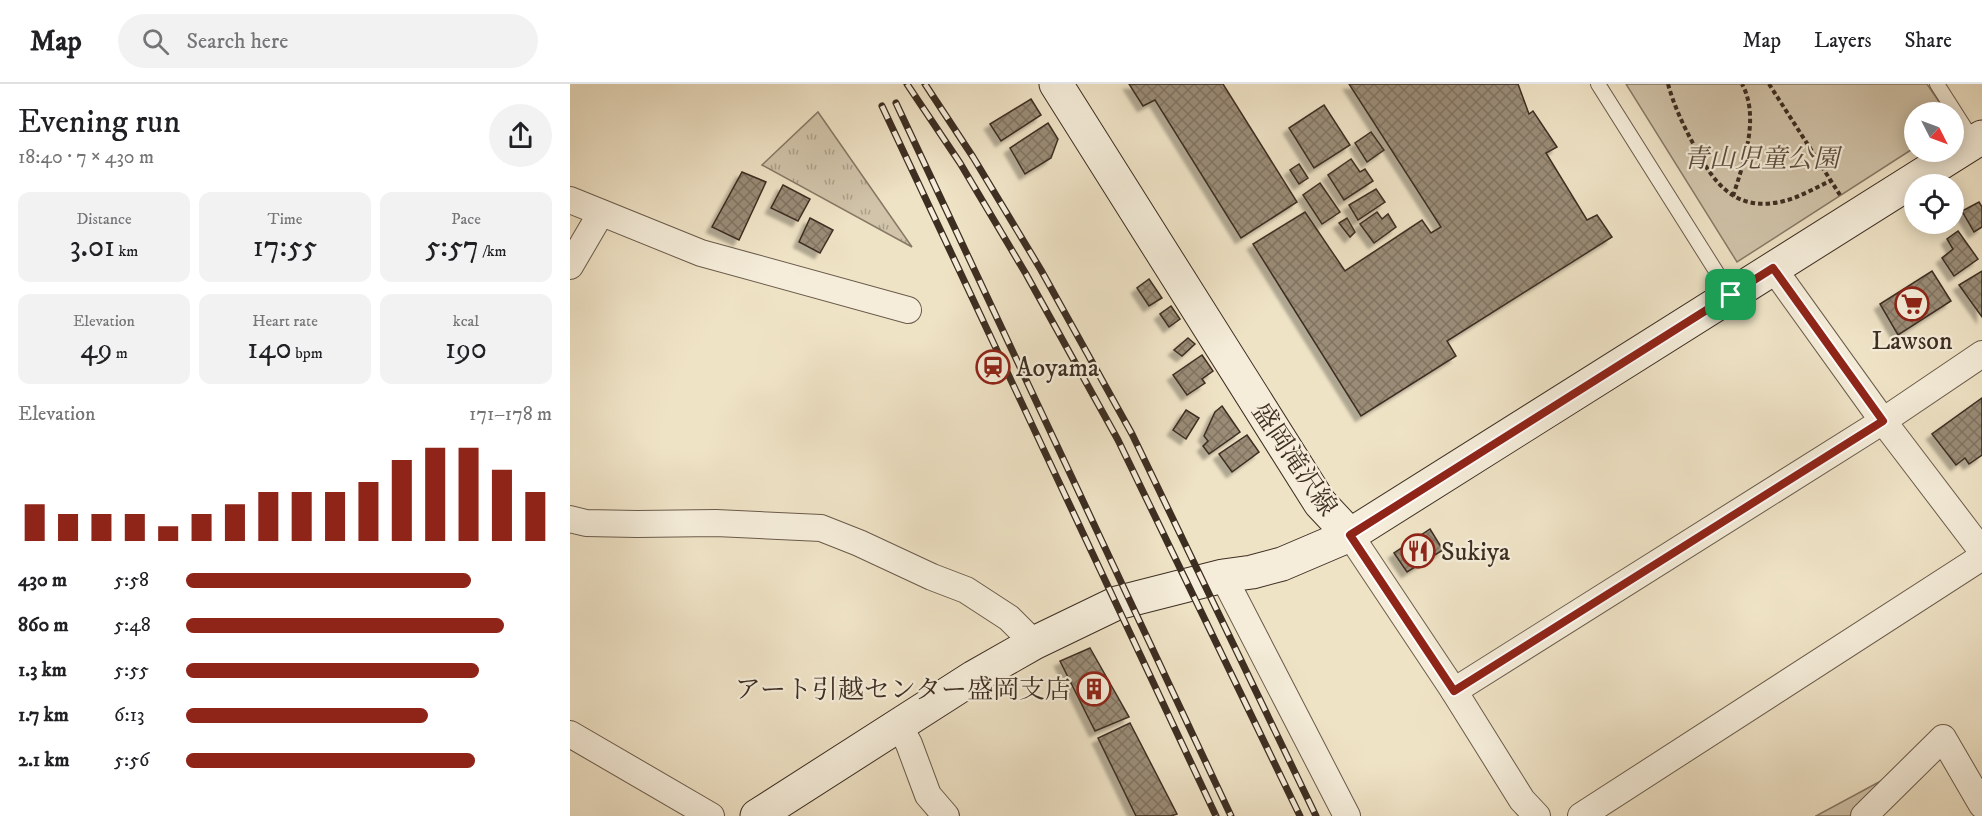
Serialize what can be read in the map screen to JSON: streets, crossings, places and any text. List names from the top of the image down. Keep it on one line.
{"streets":{"main road":["盛岡滝沢線"]},"parks":["青山児童公園"],"places":{"supermarket":["Lawson"],"station":["Aoyama"],"restaurant":["Sukiya"],"building":["アート引越センター盛岡支店"]},"north":"bottom right","page":{"header":"Map","search":"Search here","nav":["Map","Layers","Share"],"heading":["Evening run","18:40 · 7 × 430 m"],"stats":[["Distance","3.01 km"],["Time","17:55"],["Pace","5:57 /km"],["Elevation","49 m"],["Heart rate","140 bpm"],["kcal","190"]],"chart":["Elevation","171–178 m"],"list":[{"name":"430 m","note":"5:58"},{"name":"860 m","note":"5:48"},{"name":"1.3 km","note":"5:55"},{"name":"1.7 km","note":"6:13"},{"name":"2.1 km","note":"5:56"}]}}
